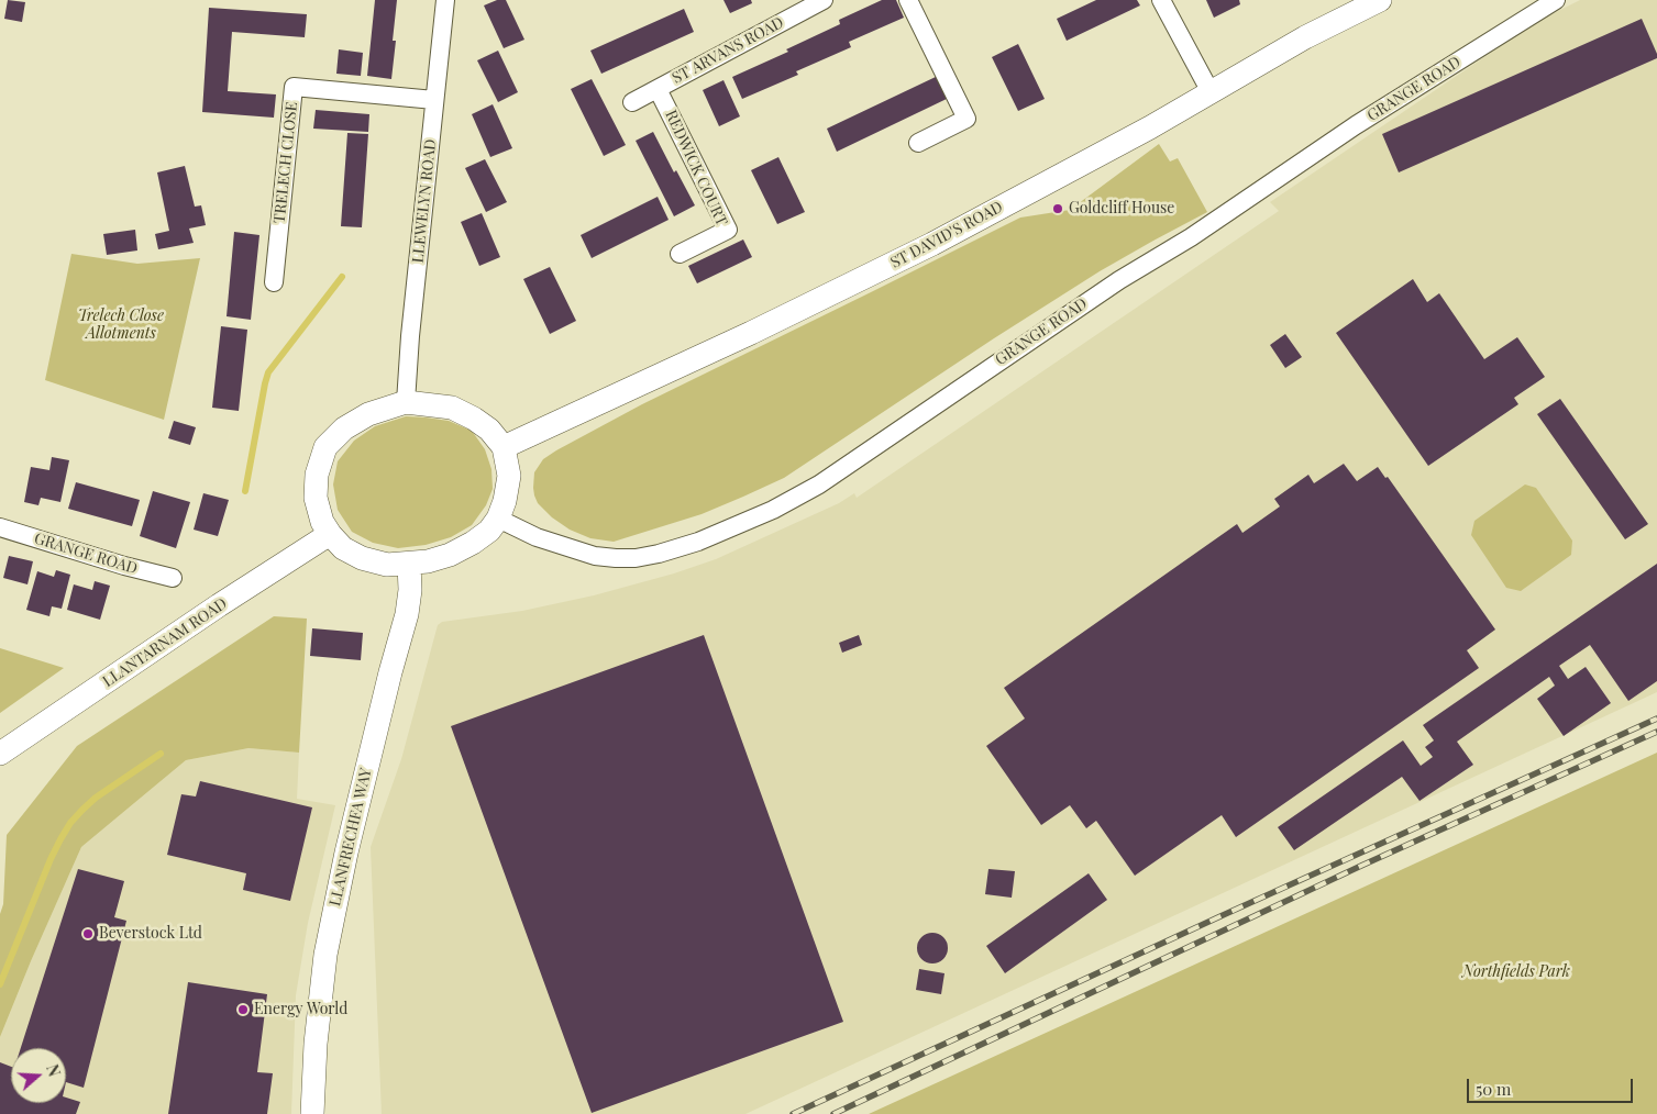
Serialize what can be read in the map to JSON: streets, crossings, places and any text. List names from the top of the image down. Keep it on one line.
{"streets":{"street":["ST ARVANS ROAD","GRANGE ROAD","TRELECH CLOSE","REDWICK COURT","LLEWELYN ROAD","ST DAVID'S ROAD","LLANTARNAM ROAD","LLANFRECHFA WAY"]},"crossings":[["ST ARVANS ROAD","REDWICK COURT"],["GRANGE ROAD","LLEWELYN ROAD"],["GRANGE ROAD","ST DAVID'S ROAD"],["GRANGE ROAD","LLANTARNAM ROAD"],["GRANGE ROAD","LLANFRECHFA WAY"],["TRELECH CLOSE","LLEWELYN ROAD"],["LLEWELYN ROAD","ST DAVID'S ROAD"],["LLEWELYN ROAD","LLANTARNAM ROAD"],["LLEWELYN ROAD","LLANFRECHFA WAY"],["ST DAVID'S ROAD","LLANTARNAM ROAD"],["ST DAVID'S ROAD","LLANFRECHFA WAY"],["LLANTARNAM ROAD","LLANFRECHFA WAY"]],"parks":["Trelech Close Allotments","Northfields Park"],"places":["Goldcliff House","Beverstock Ltd","Energy World"],"scale_bar":"50 m","north":"right"}
